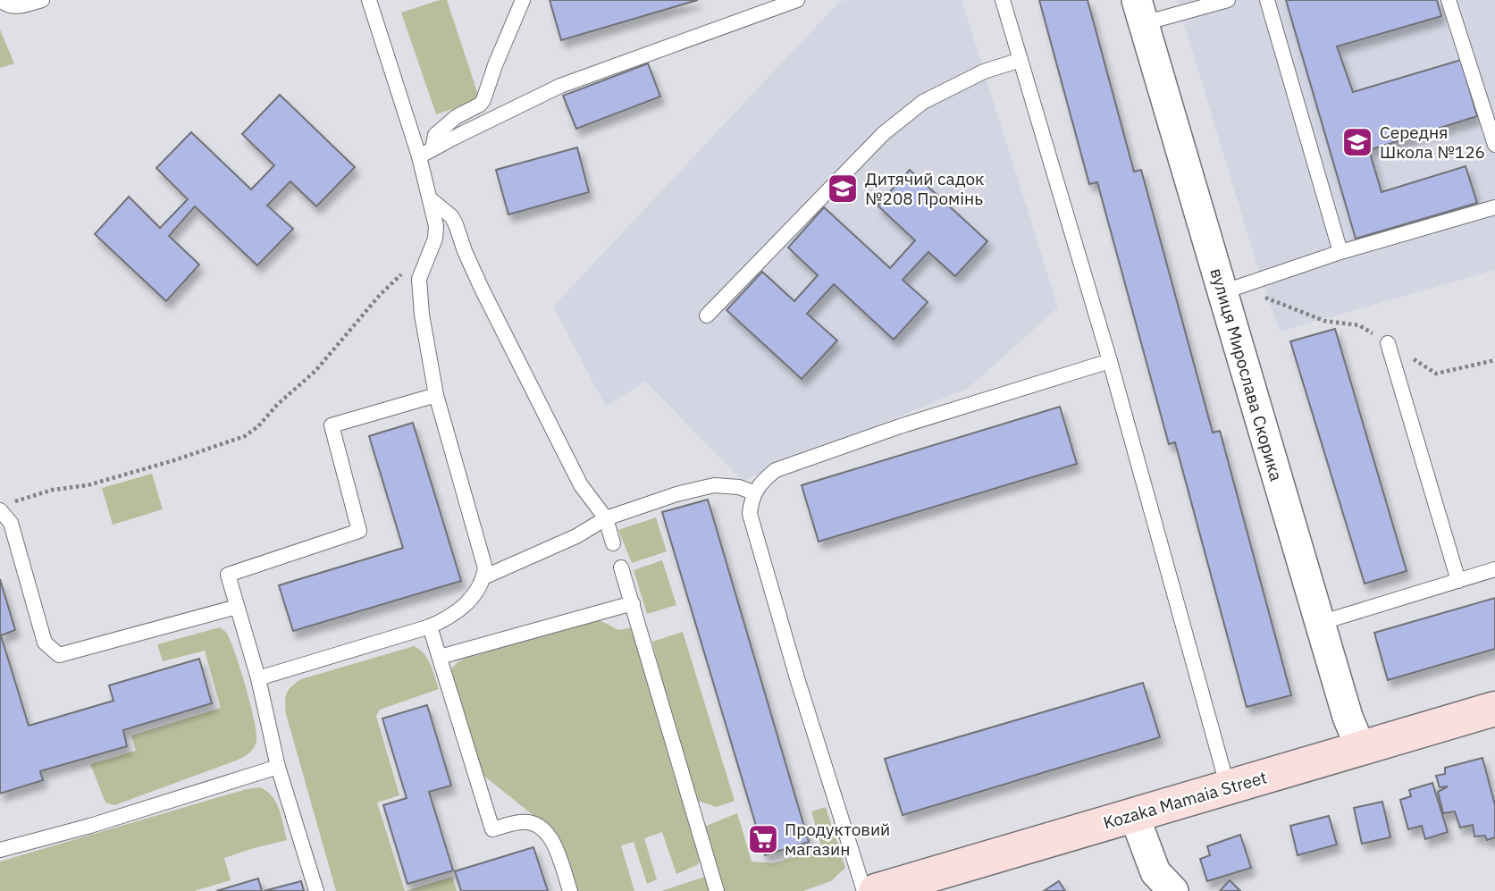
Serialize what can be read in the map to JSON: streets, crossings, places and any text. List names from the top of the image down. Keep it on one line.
{"streets":{"street":["вулиця Мирослава Скорика","Kozaka Mamaia Street"]},"crossings":[["вулиця Мирослава Скорика","Kozaka Mamaia Street"]],"places":{"school or university":["Середня Школа №126","Дитячий садок №208 Промінь"],"supermarket":["Продуктовий магазин"]}}
